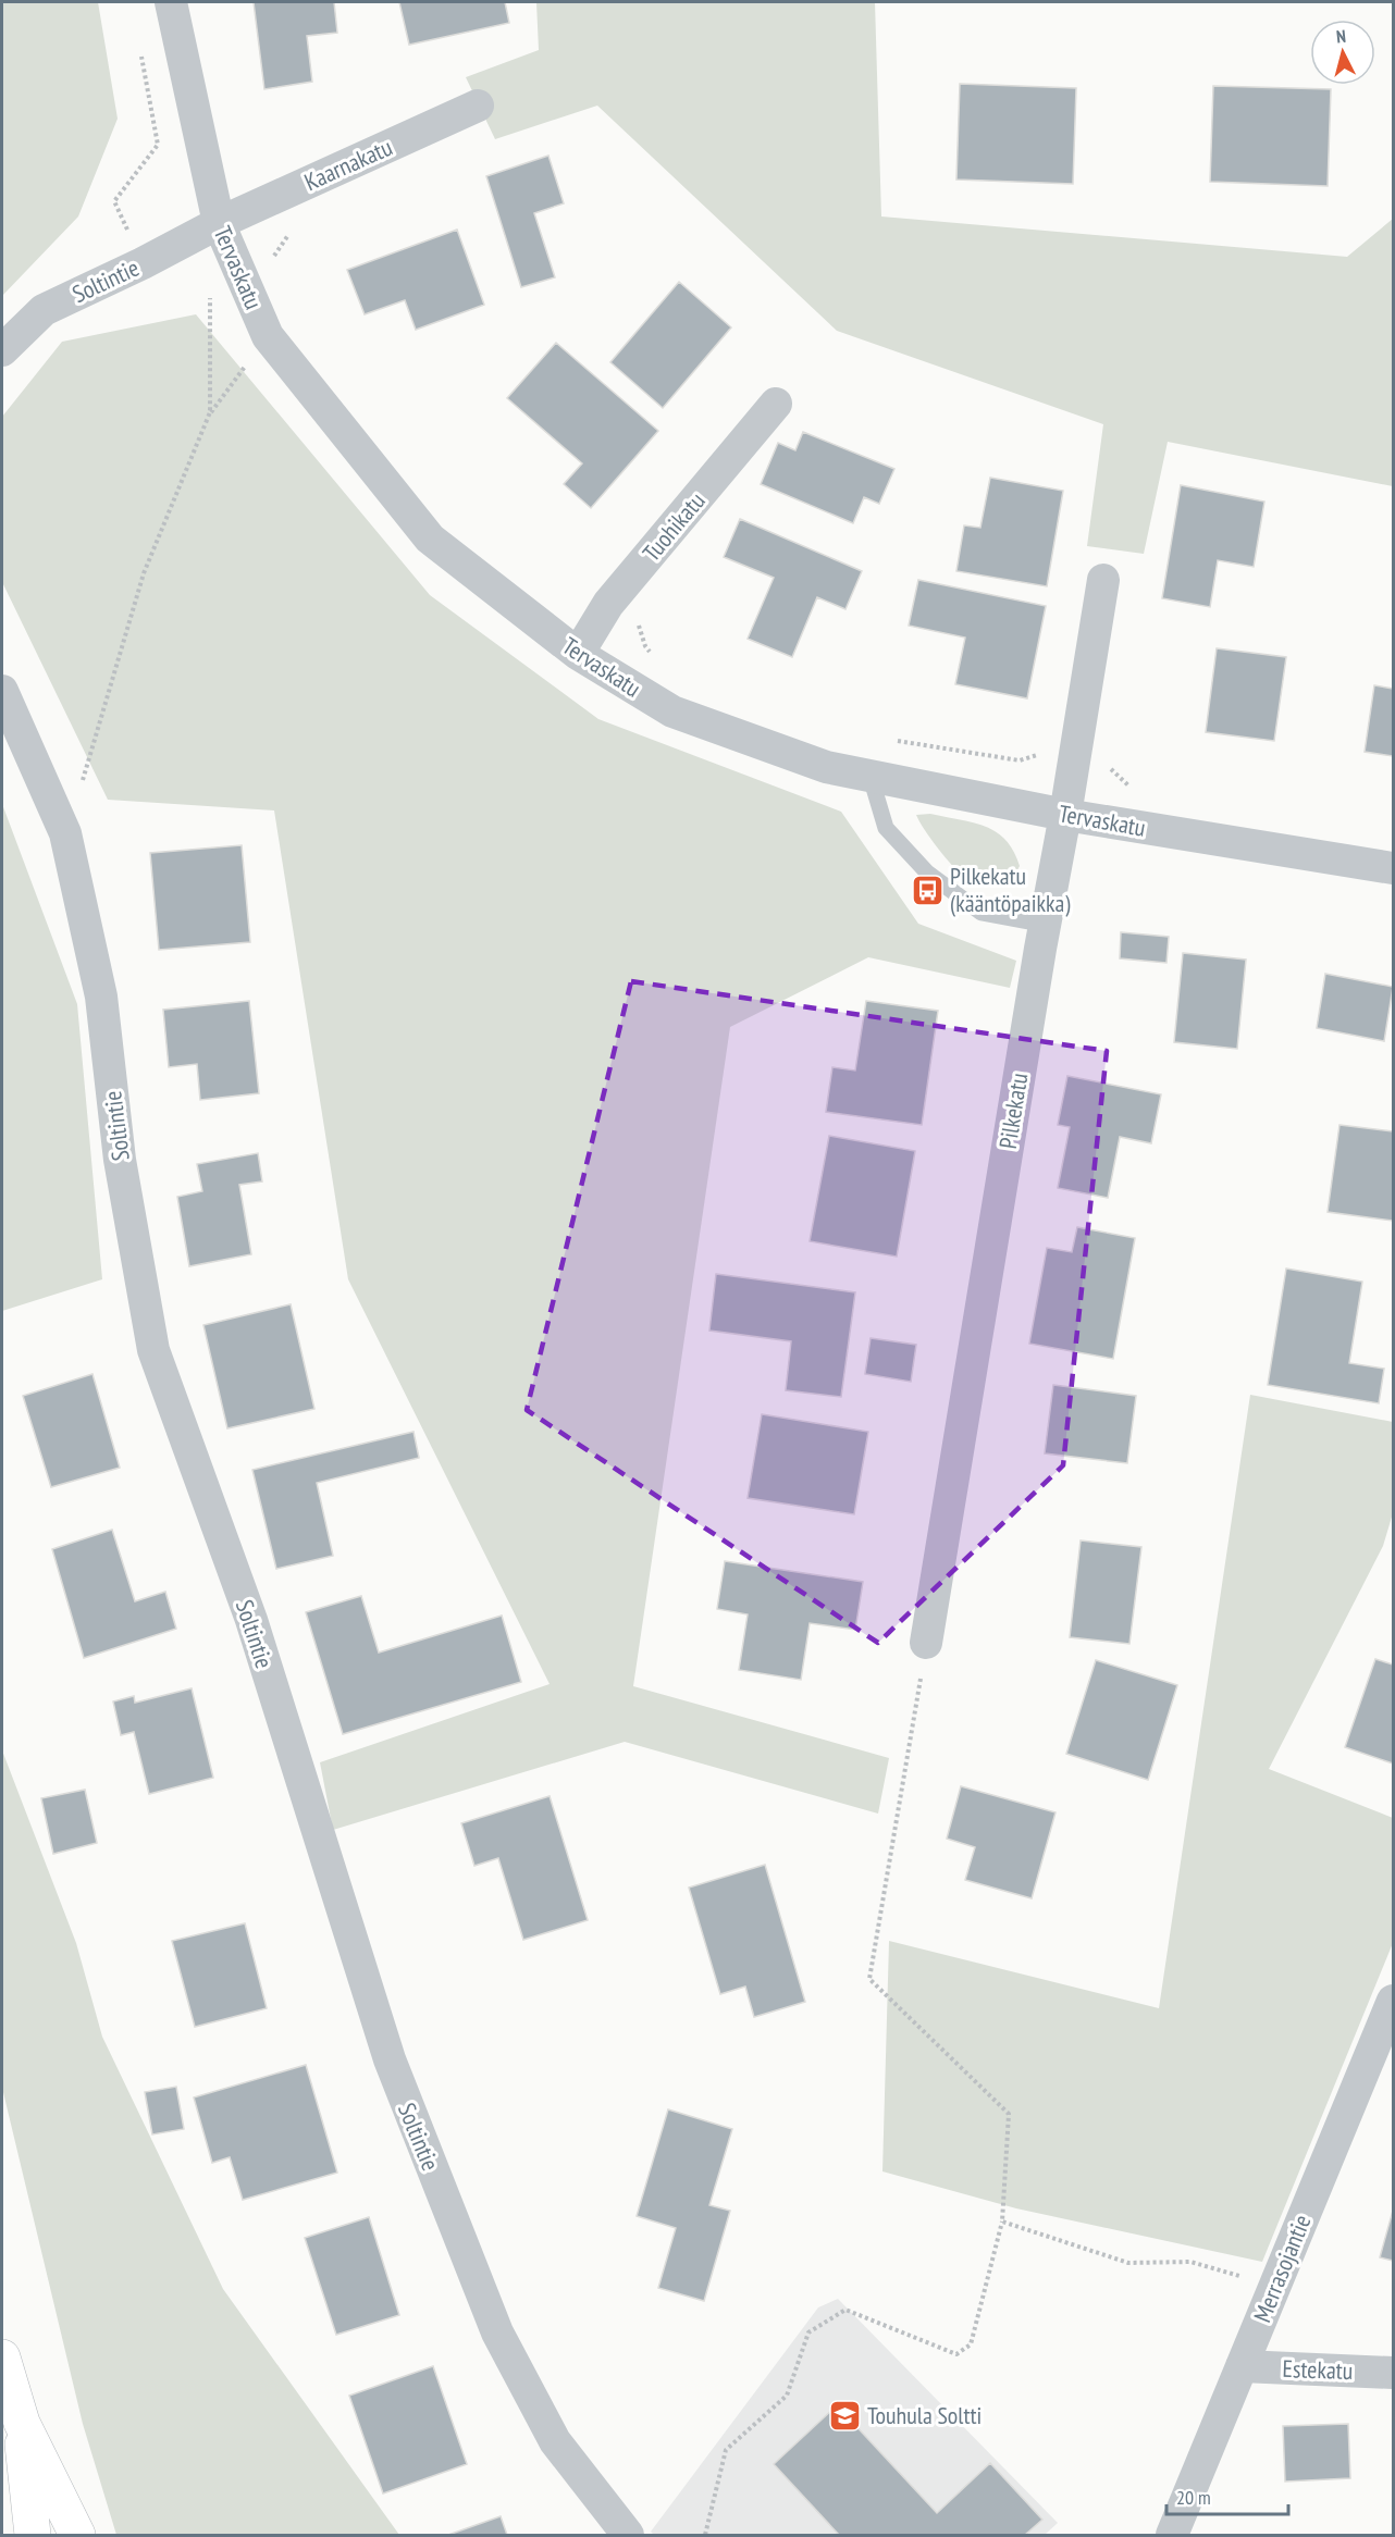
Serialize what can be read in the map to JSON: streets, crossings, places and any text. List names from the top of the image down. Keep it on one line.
{"streets":{"street":["Kaarnakatu","Tervaskatu","Soltintie","Tuohikatu","Pilkekatu","Merrasojantie","Estekatu"]},"crossings":[["Kaarnakatu","Tervaskatu"],["Kaarnakatu","Soltintie"],["Tervaskatu","Soltintie"],["Tervaskatu","Tuohikatu"],["Tervaskatu","Pilkekatu"],["Merrasojantie","Estekatu"]],"places":{"bus stop":["Pilkekatu (kääntöpaikka)"],"school or university":["Touhula Soltti"]},"scale_bar":"20 m","north":"top"}
